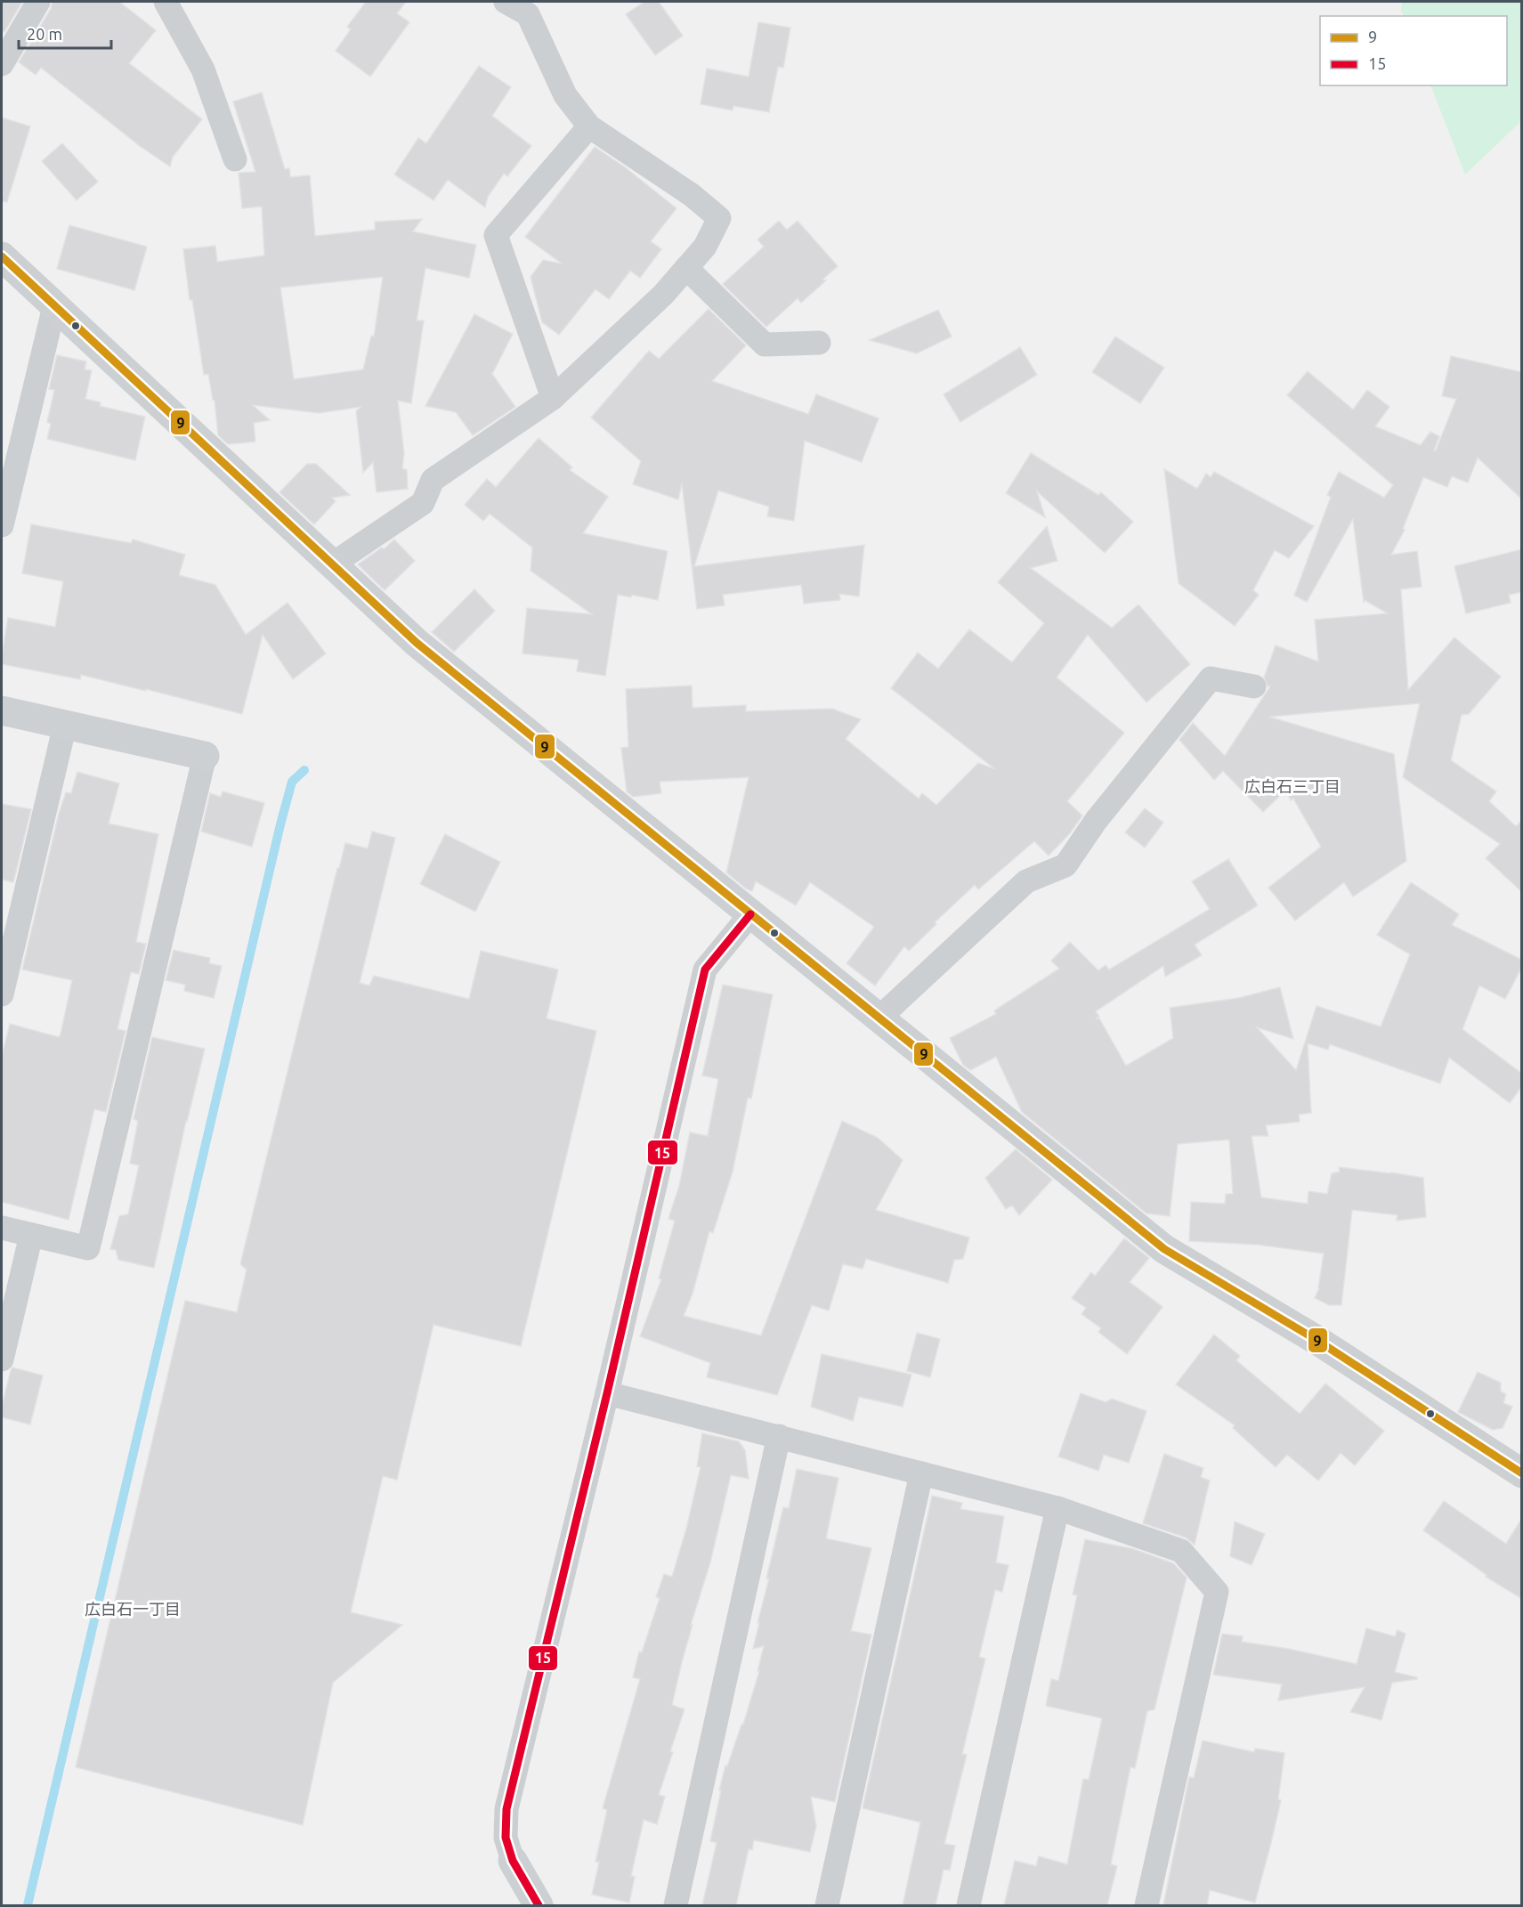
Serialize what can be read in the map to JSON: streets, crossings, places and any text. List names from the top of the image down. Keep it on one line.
{"districts":["広白石三丁目","広白石一丁目"],"lines":["transit line 9","transit line 15"],"legend":["9","15"],"scale_bar":"20 m"}
